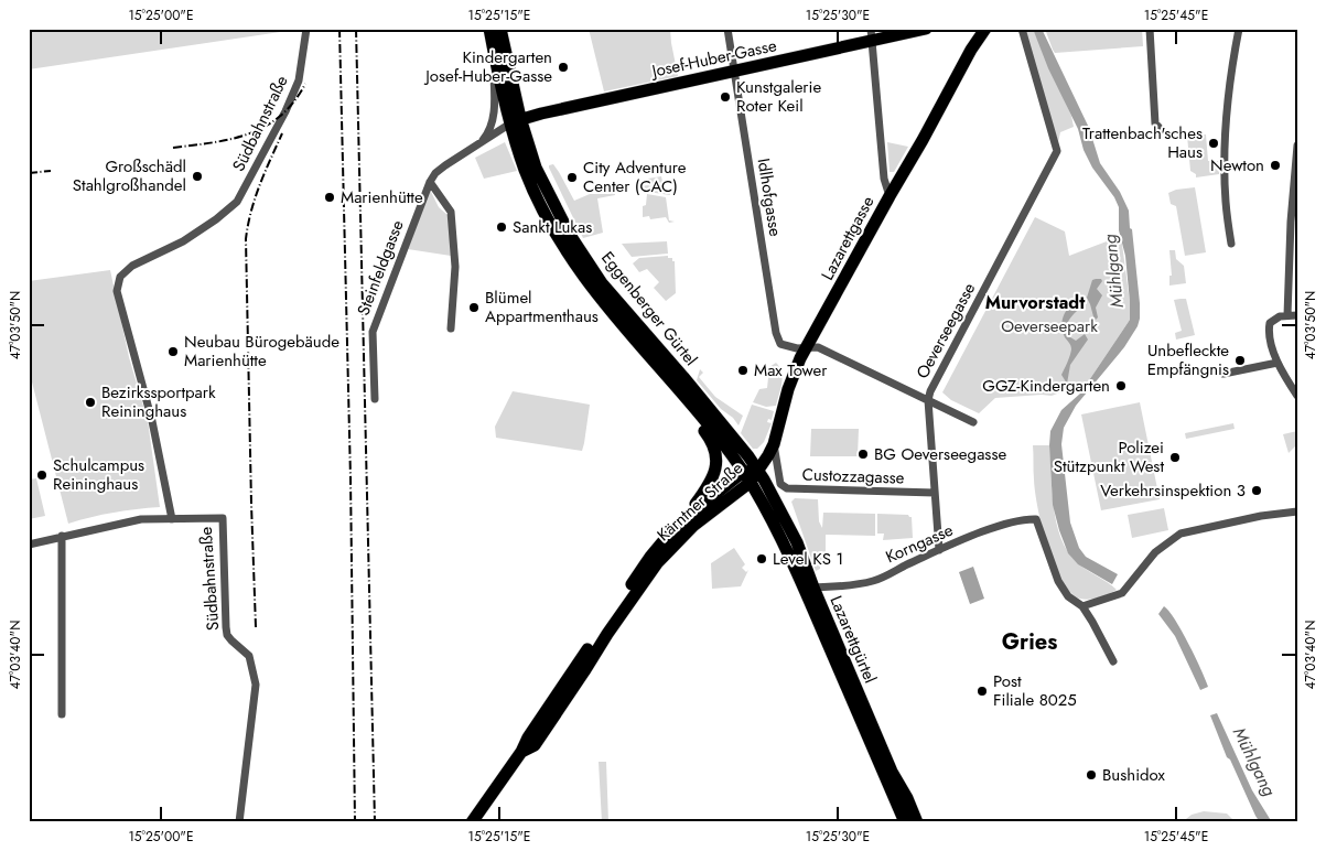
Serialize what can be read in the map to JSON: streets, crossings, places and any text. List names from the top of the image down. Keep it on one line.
{"streets":{"main road":["Josef-Huber-Gasse","Lazarettgasse","Eggenberger Gürtel","Kärntner Straße","Lazarettgürtel"],"street":["Südbahnstraße","Idlhofgasse","Steinfeldgasse","Oeverseegasse","Custozzagasse","Korngasse"]},"crossings":[["Josef-Huber-Gasse","Idlhofgasse"],["Josef-Huber-Gasse","Steinfeldgasse"],["Josef-Huber-Gasse","Eggenberger Gürtel"],["Idlhofgasse","Lazarettgasse"],["Lazarettgasse","Eggenberger Gürtel"],["Lazarettgasse","Custozzagasse"],["Lazarettgasse","Kärntner Straße"],["Lazarettgasse","Lazarettgürtel"],["Steinfeldgasse","Eggenberger Gürtel"],["Eggenberger Gürtel","Kärntner Straße"],["Eggenberger Gürtel","Lazarettgürtel"],["Oeverseegasse","Custozzagasse"],["Oeverseegasse","Korngasse"],["Kärntner Straße","Lazarettgürtel"],["Korngasse","Lazarettgürtel"]],"districts":["Murvorstadt","Gries"],"water":["Mühlgang"],"parks":["Oeverseepark"],"places":["Kindergarten Josef-Huber-Gasse","Kunstgalerie Roter Keil","Trattenbach'sches Haus","Newton","Großschädl Stahlgroßhandel","City Adventure Center (CAC)","Marienhütte","Sankt Lukas","Blümel Appartmenthaus","Neubau Bürogebäude Marienhütte","Unbefleckte Empfängnis","Max Tower","GGZ-Kindergarten","Bezirkssportpark Reininghaus","BG Oeverseegasse","Polizei Stützpunkt West","Schulcampus Reininghaus","Verkehrsinspektion 3","Level KS 1","Post Filiale 8025","Bushidox"],"coordinates":["15°25'00\"E","15°25'15\"E","15°25'30\"E","15°25'45\"E","47°03'50\"N","47°03'40\"N"]}
